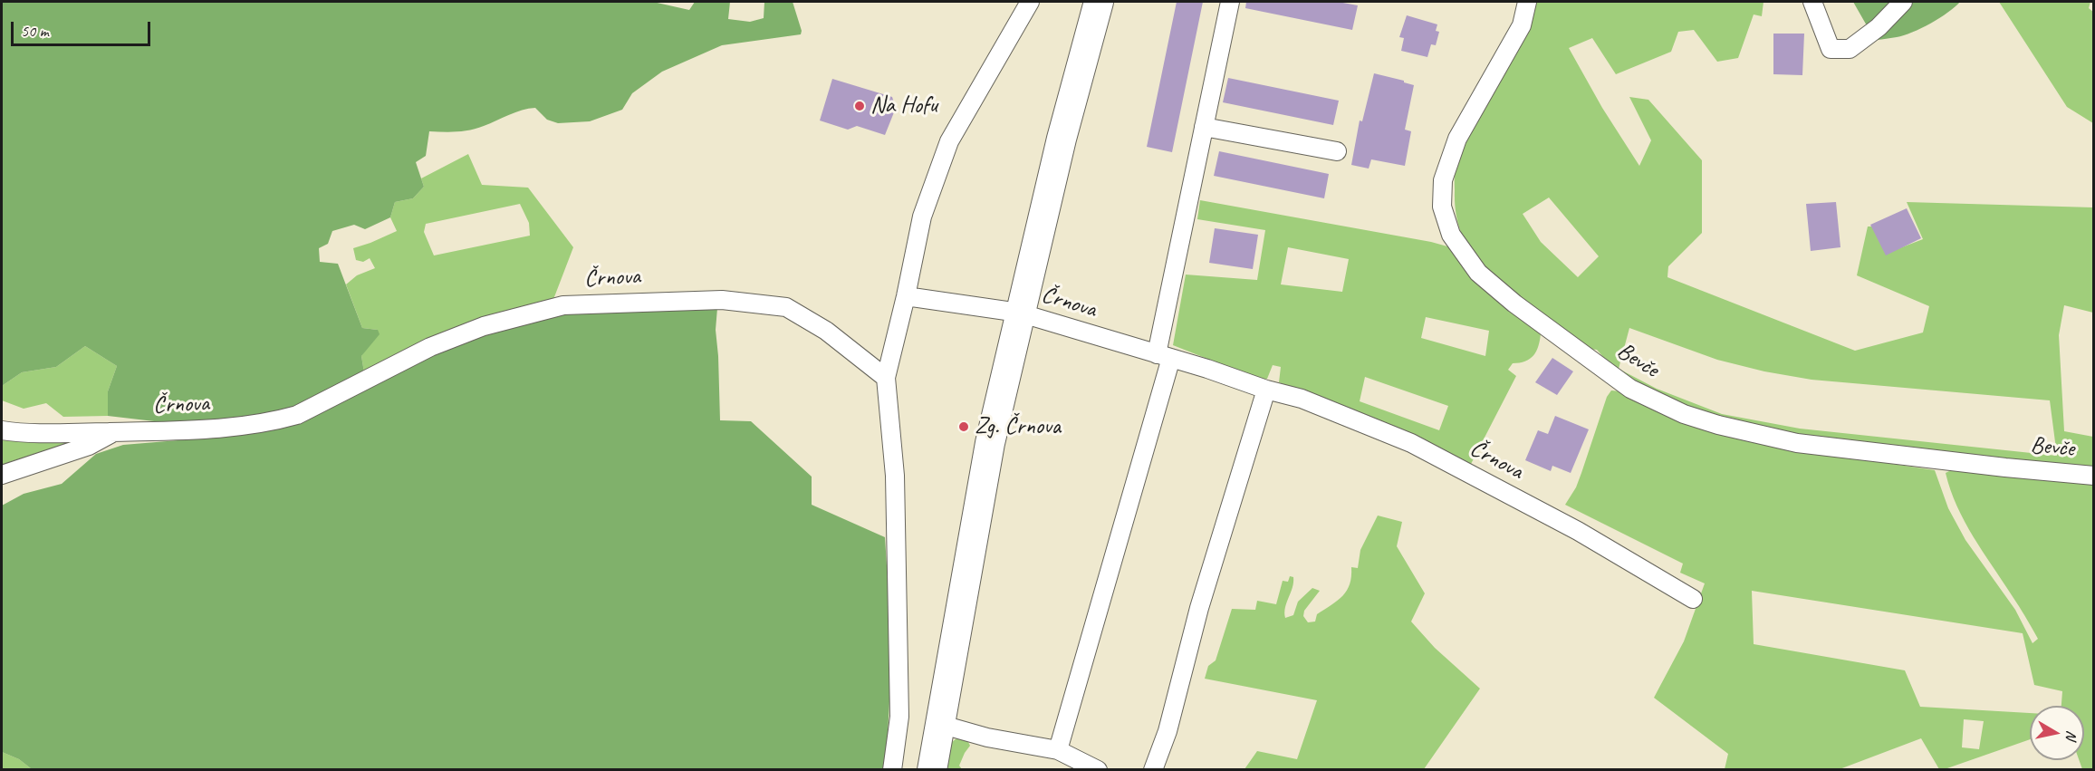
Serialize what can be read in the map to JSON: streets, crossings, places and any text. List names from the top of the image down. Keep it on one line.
{"streets":{"street":["Črnova","Bevče"]},"places":["Na Hofu","Zg. Črnova"],"scale_bar":"50 m","north":"right"}
